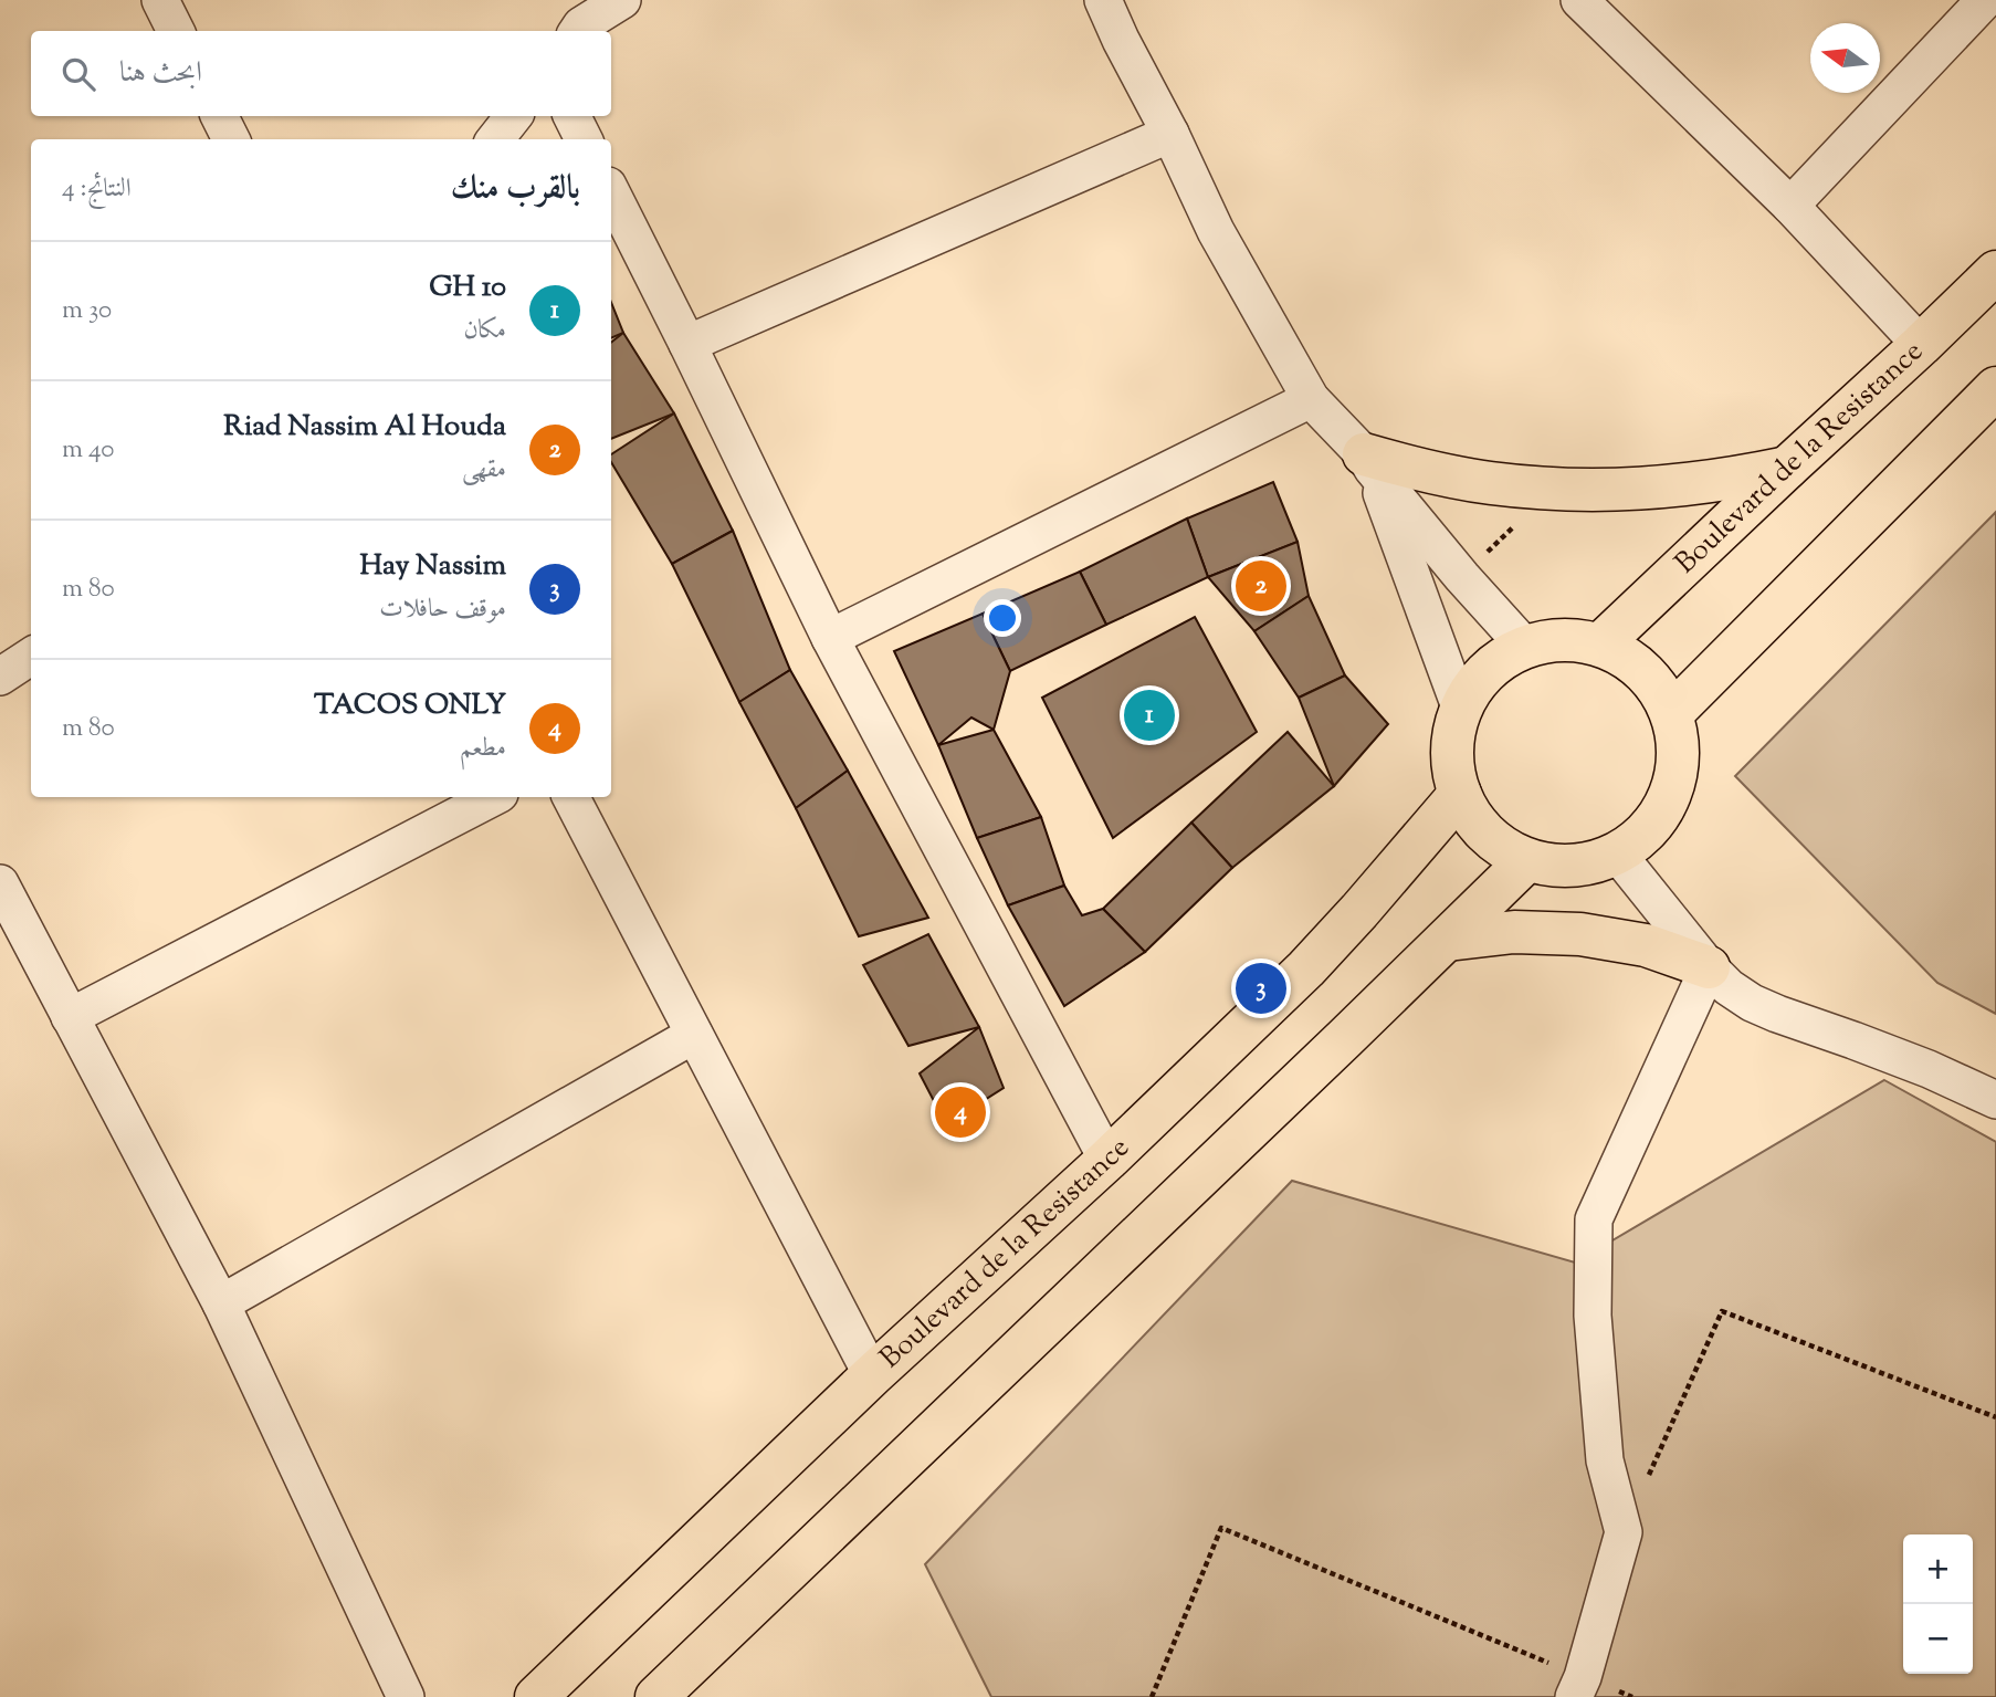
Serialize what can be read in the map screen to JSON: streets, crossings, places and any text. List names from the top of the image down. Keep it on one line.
{"streets":{"main road":["Boulevard de la Resistance"]},"north":"left","page":{"search":"ابحث هنا","heading":["بالقرب منك","النتائج: 4"],"list":[{"mark":"1","name":"GH 10","note":"مكان","value":"30 m"},{"mark":"2","name":"Riad Nassim Al Houda","note":"مقهى","value":"40 m"},{"mark":"3","name":"Hay Nassim","note":"موقف حافلات","value":"80 m"},{"mark":"4","name":"TACOS ONLY","note":"مطعم","value":"80 m"}],"pins":["2","1","3","4"],"map_buttons":["+","−"]}}
